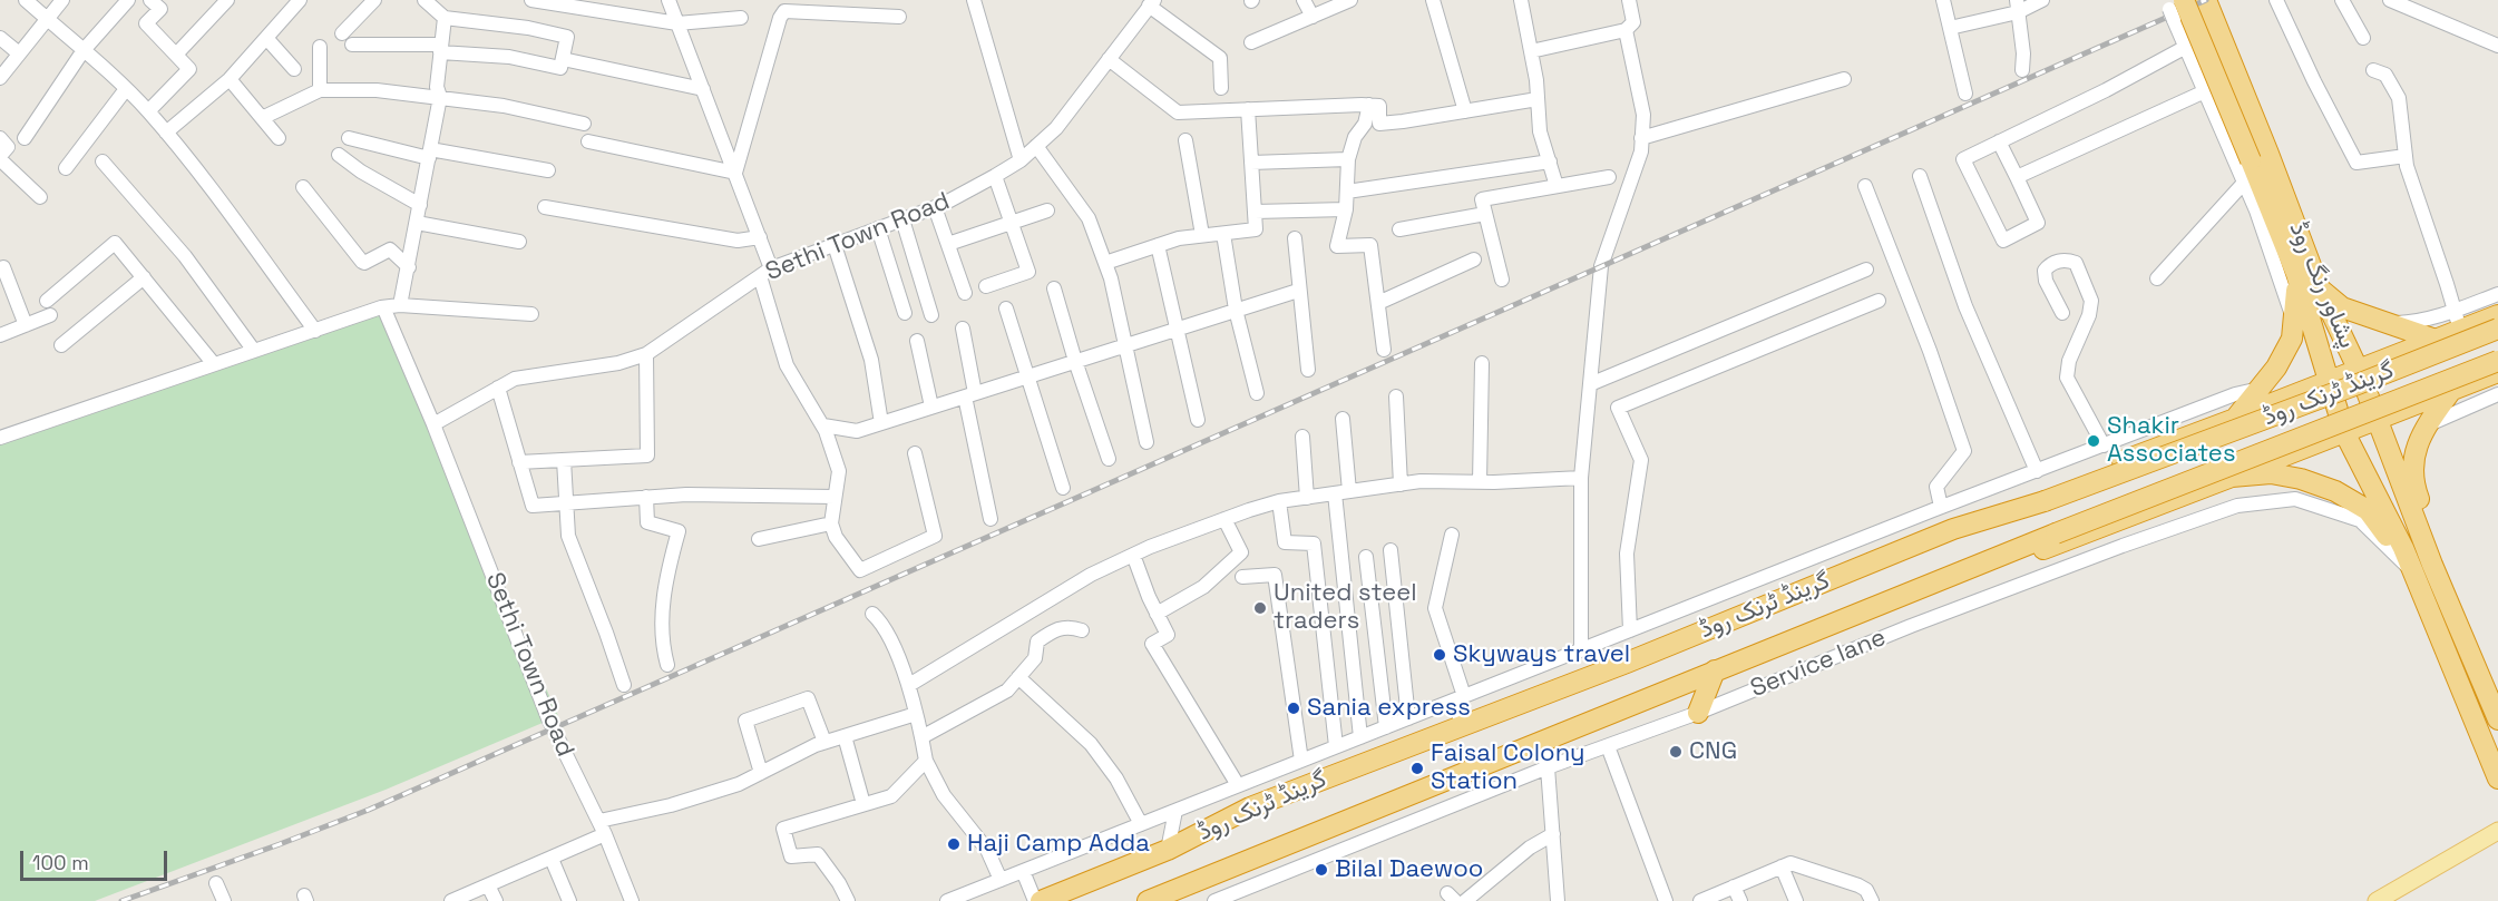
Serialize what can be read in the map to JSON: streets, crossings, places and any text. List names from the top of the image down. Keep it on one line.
{"streets":{"highway":["پشاور رنگ روڈ","گرینڈ ٹرنک روڈ"],"street":["Sethi Town Road","Service lane"]},"crossings":[["پشاور رنگ روڈ","Service lane"]],"places":["Shakir Associates","United steel traders","Skyways travel","Sania express","CNG","Faisal Colony Station","Haji Camp Adda","Bilal Daewoo"],"scale_bar":"100 m"}
